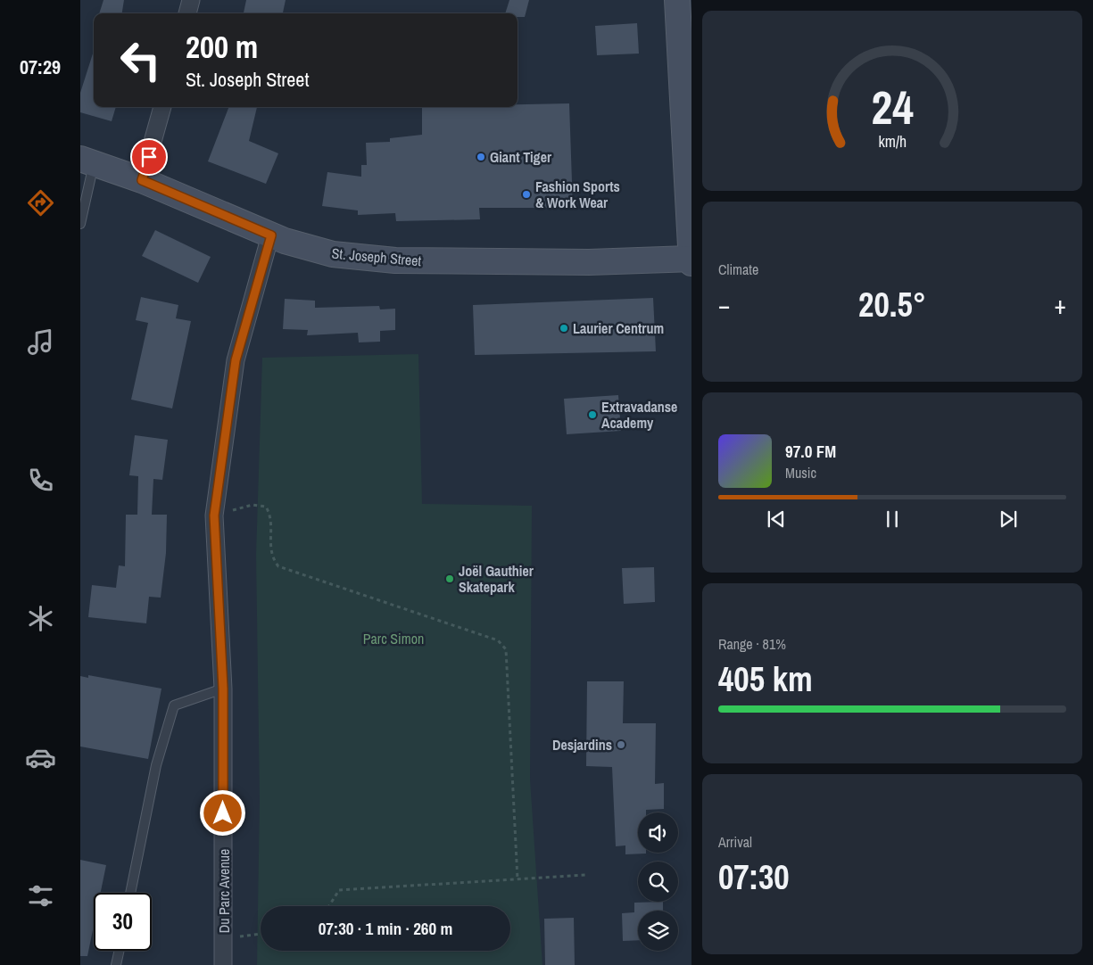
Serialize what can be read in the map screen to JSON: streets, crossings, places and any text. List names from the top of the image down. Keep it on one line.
{"streets":{"street":["St. Joseph Street","Du Parc Avenue"]},"crossings":[["St. Joseph Street","Du Parc Avenue"]],"parks":["Parc Simon"],"places":["Giant Tiger","Fashion Sports & Work Wear","Laurier Centrum","Extravadanse Academy","Joël Gauthier Skatepark","Desjardins"],"page":{"tabs":"07:29","turn":["200 m","St. Joseph Street"],"tile":["Climate",["Range · 81%","405 km"],["Arrival","07:30"]],"heat":["−","20.5°","+"],"song":["97.0 FM","Music"],"limit":"30","trip":"07:30 · 1 min · 260 m","gauge":["24","km/h"]}}
